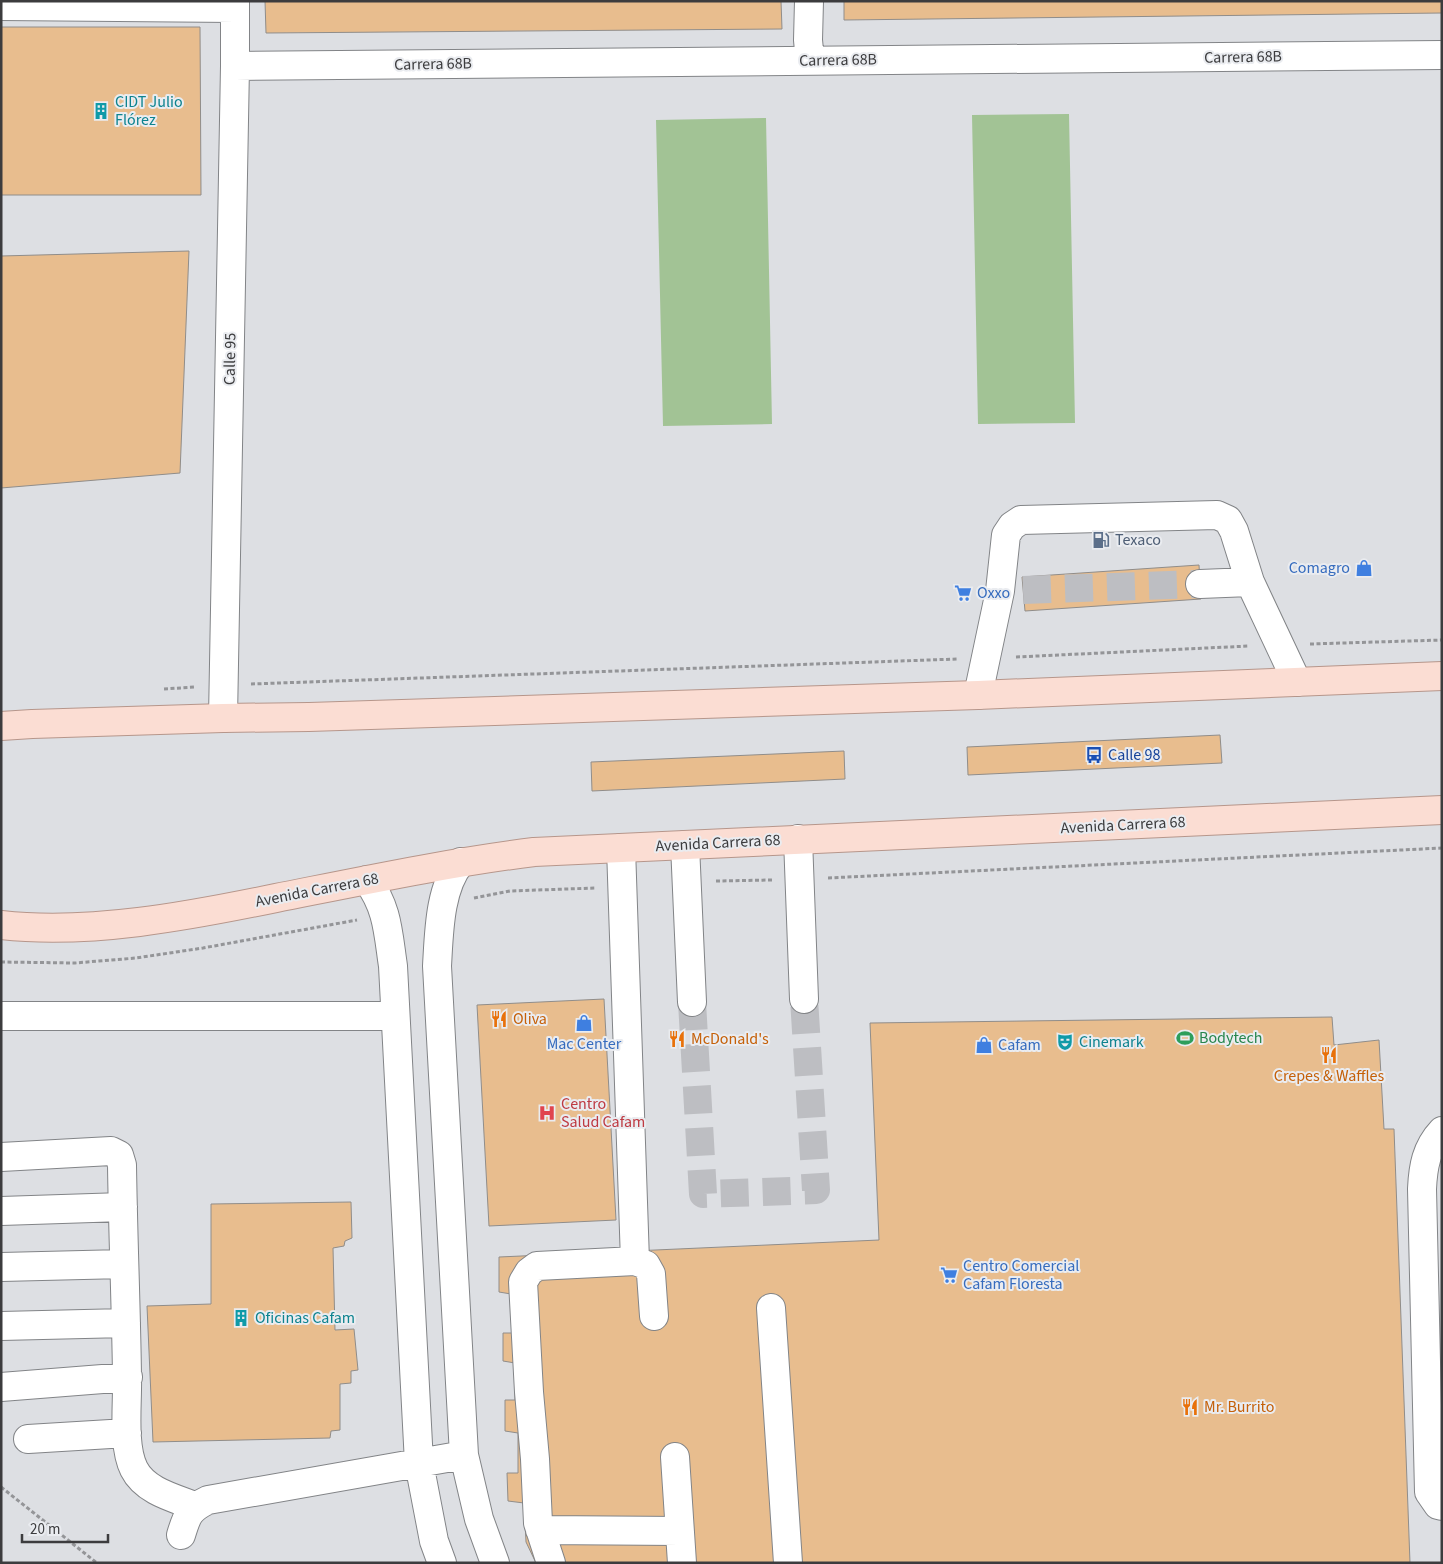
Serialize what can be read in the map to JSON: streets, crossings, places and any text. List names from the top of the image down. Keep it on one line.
{"streets":{"main road":["Avenida Carrera 68"],"street":["Carrera 68B","Calle 95"]},"crossings":[["Carrera 68B","Calle 95"]],"places":{"building":["CIDT Julio Flórez","Oficinas Cafam"],"fuel station":["Texaco"],"shop":["Comagro","Mac Center","Cafam"],"supermarket":["Oxxo","Centro Comercial Cafam Floresta"],"bus stop":["Calle 98"],"restaurant":["Oliva","McDonald's","Crepes & Waffles","Mr. Burrito"],"sports":["Bodytech"],"theatre":["Cinemark"],"hospital":["Centro Salud Cafam"]},"scale_bar":"20 m"}
